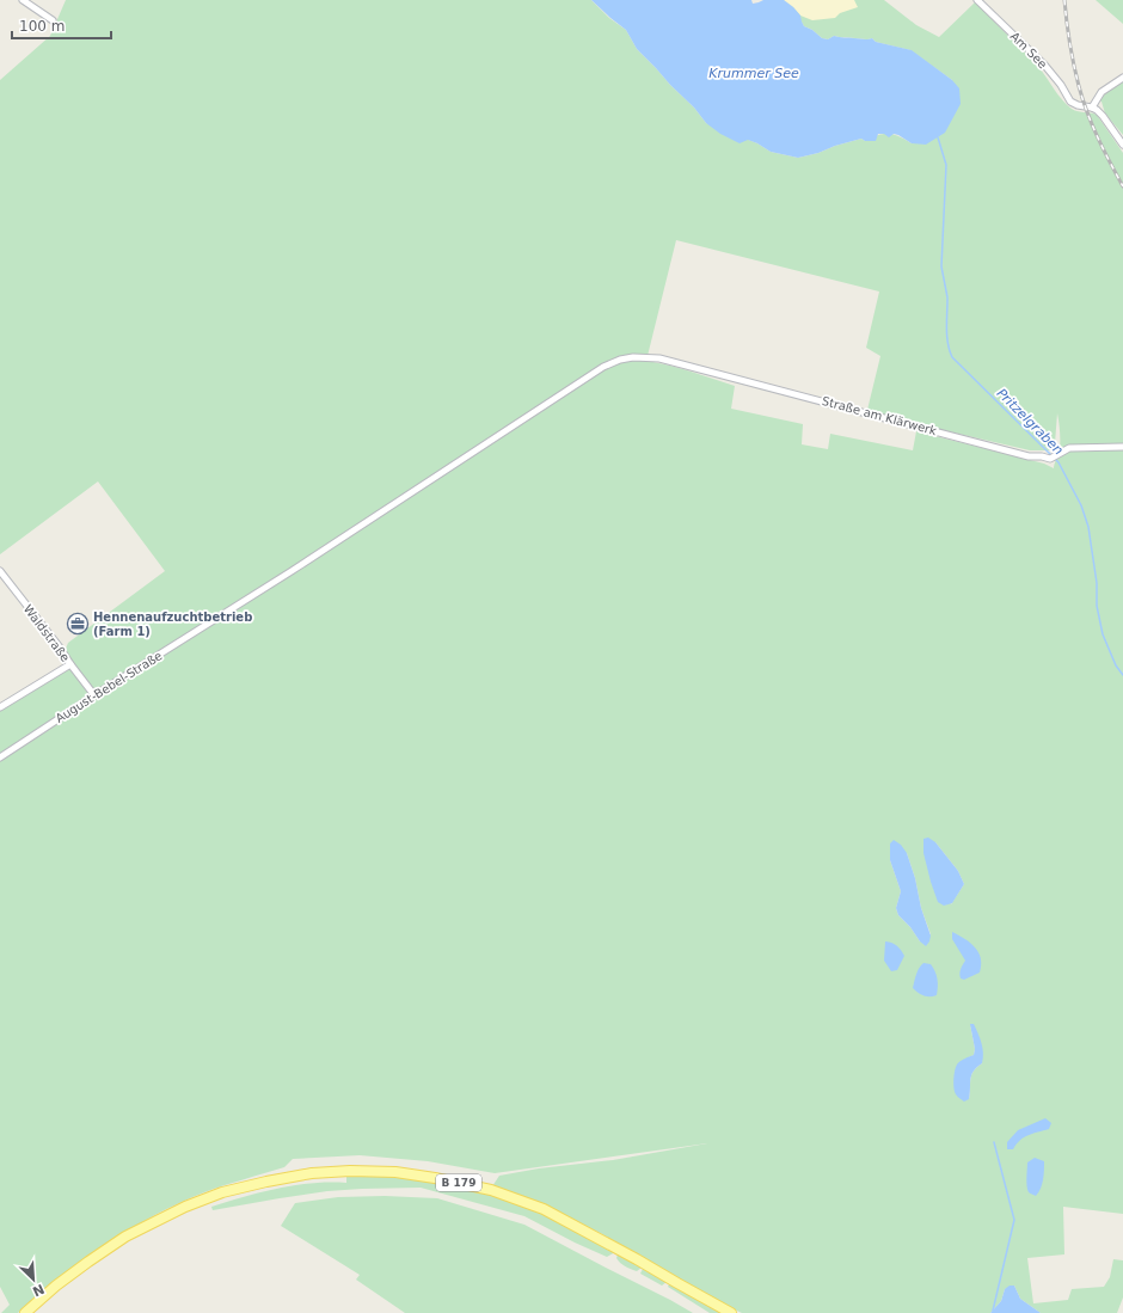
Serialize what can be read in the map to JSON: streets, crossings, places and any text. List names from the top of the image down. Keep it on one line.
{"streets":{"main road":["B 179"],"street":["Am See","Straße am Klärwerk","Waldstraße","August-Bebel-Straße"]},"crossings":[["Straße am Klärwerk","August-Bebel-Straße"],["Waldstraße","August-Bebel-Straße"]],"water":["Krummer See","Pritzelgraben"],"places":{"office":["Hennenaufzuchtbetrieb (Farm 1)"]},"scale_bar":"100 m","north":"bottom right"}
